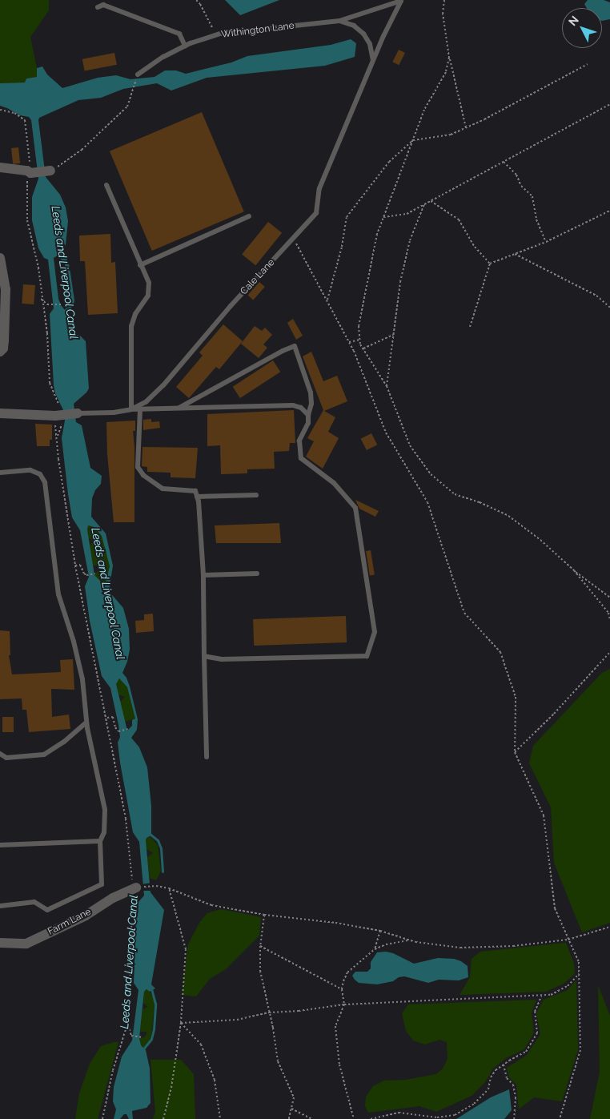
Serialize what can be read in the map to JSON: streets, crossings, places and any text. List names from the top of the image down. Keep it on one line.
{"streets":{"street":["Cale Lane","Farm Lane"],"lane":["Withington Lane"]},"crossings":[["Withington Lane","Cale Lane"]],"water":["Leeds and Liverpool Canal"],"north":"top left"}
